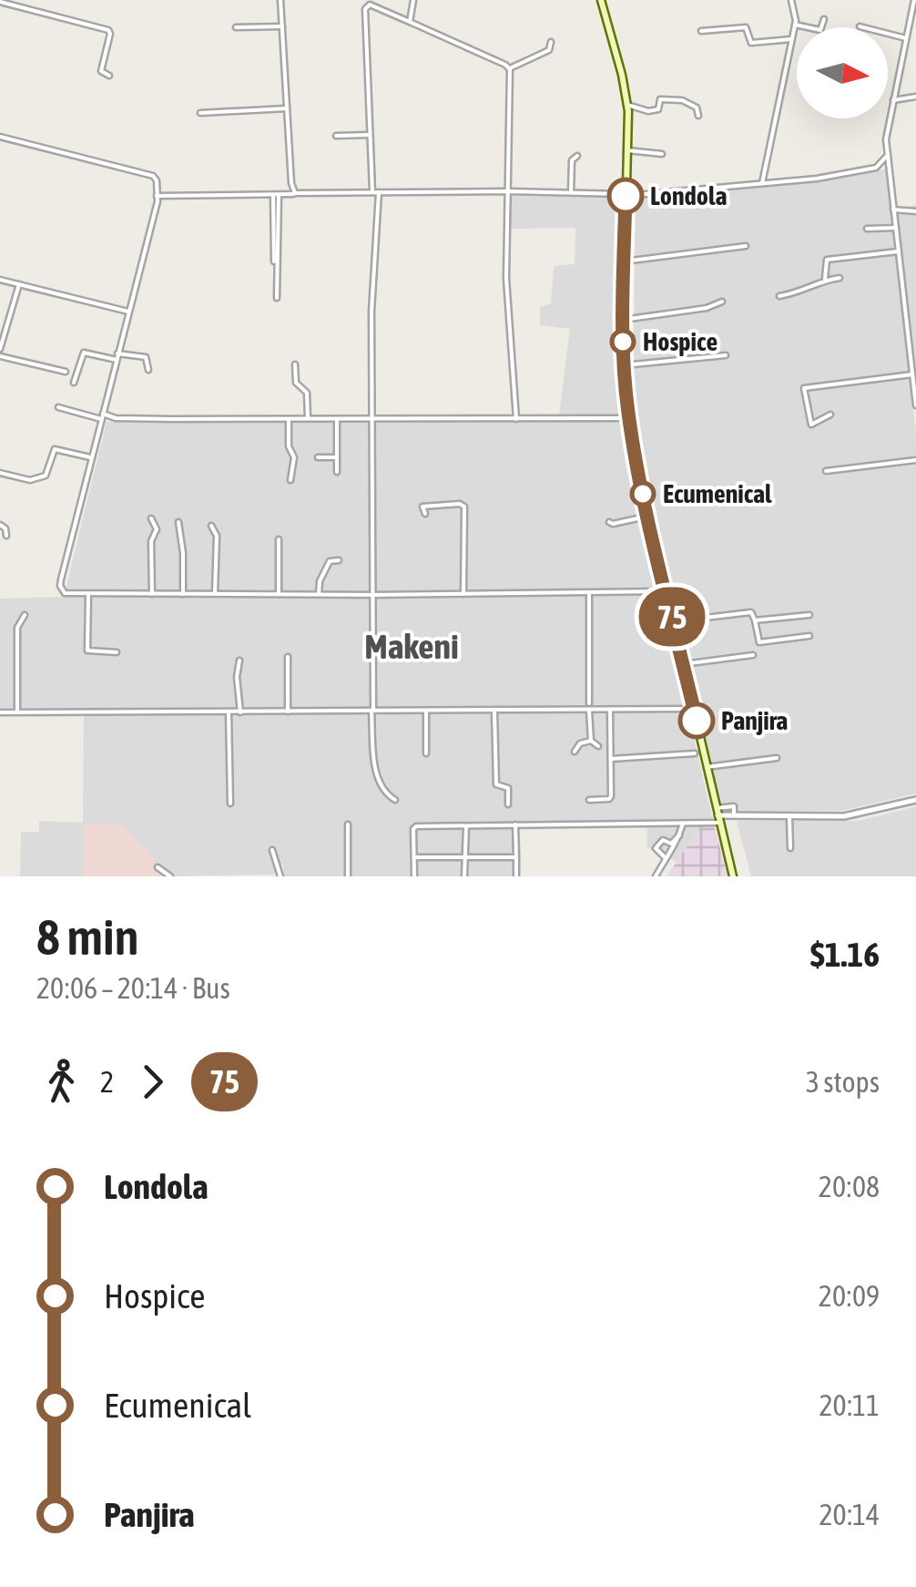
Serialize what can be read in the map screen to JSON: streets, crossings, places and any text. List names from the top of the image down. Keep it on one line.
{"districts":["Makeni"],"places":["Londola","Hospice","Ecumenical","Panjira"],"lines":["bus line 75"],"north":"right","page":{"on_map":"75","heading":["8 min","20:06 – 20:14 · Bus","$1.16"],"legs":["2","75","3 stops"],"list":[{"name":"Londola","value":"20:08"},{"name":"Hospice","value":"20:09"},{"name":"Ecumenical","value":"20:11"},{"name":"Panjira","value":"20:14"}]}}
